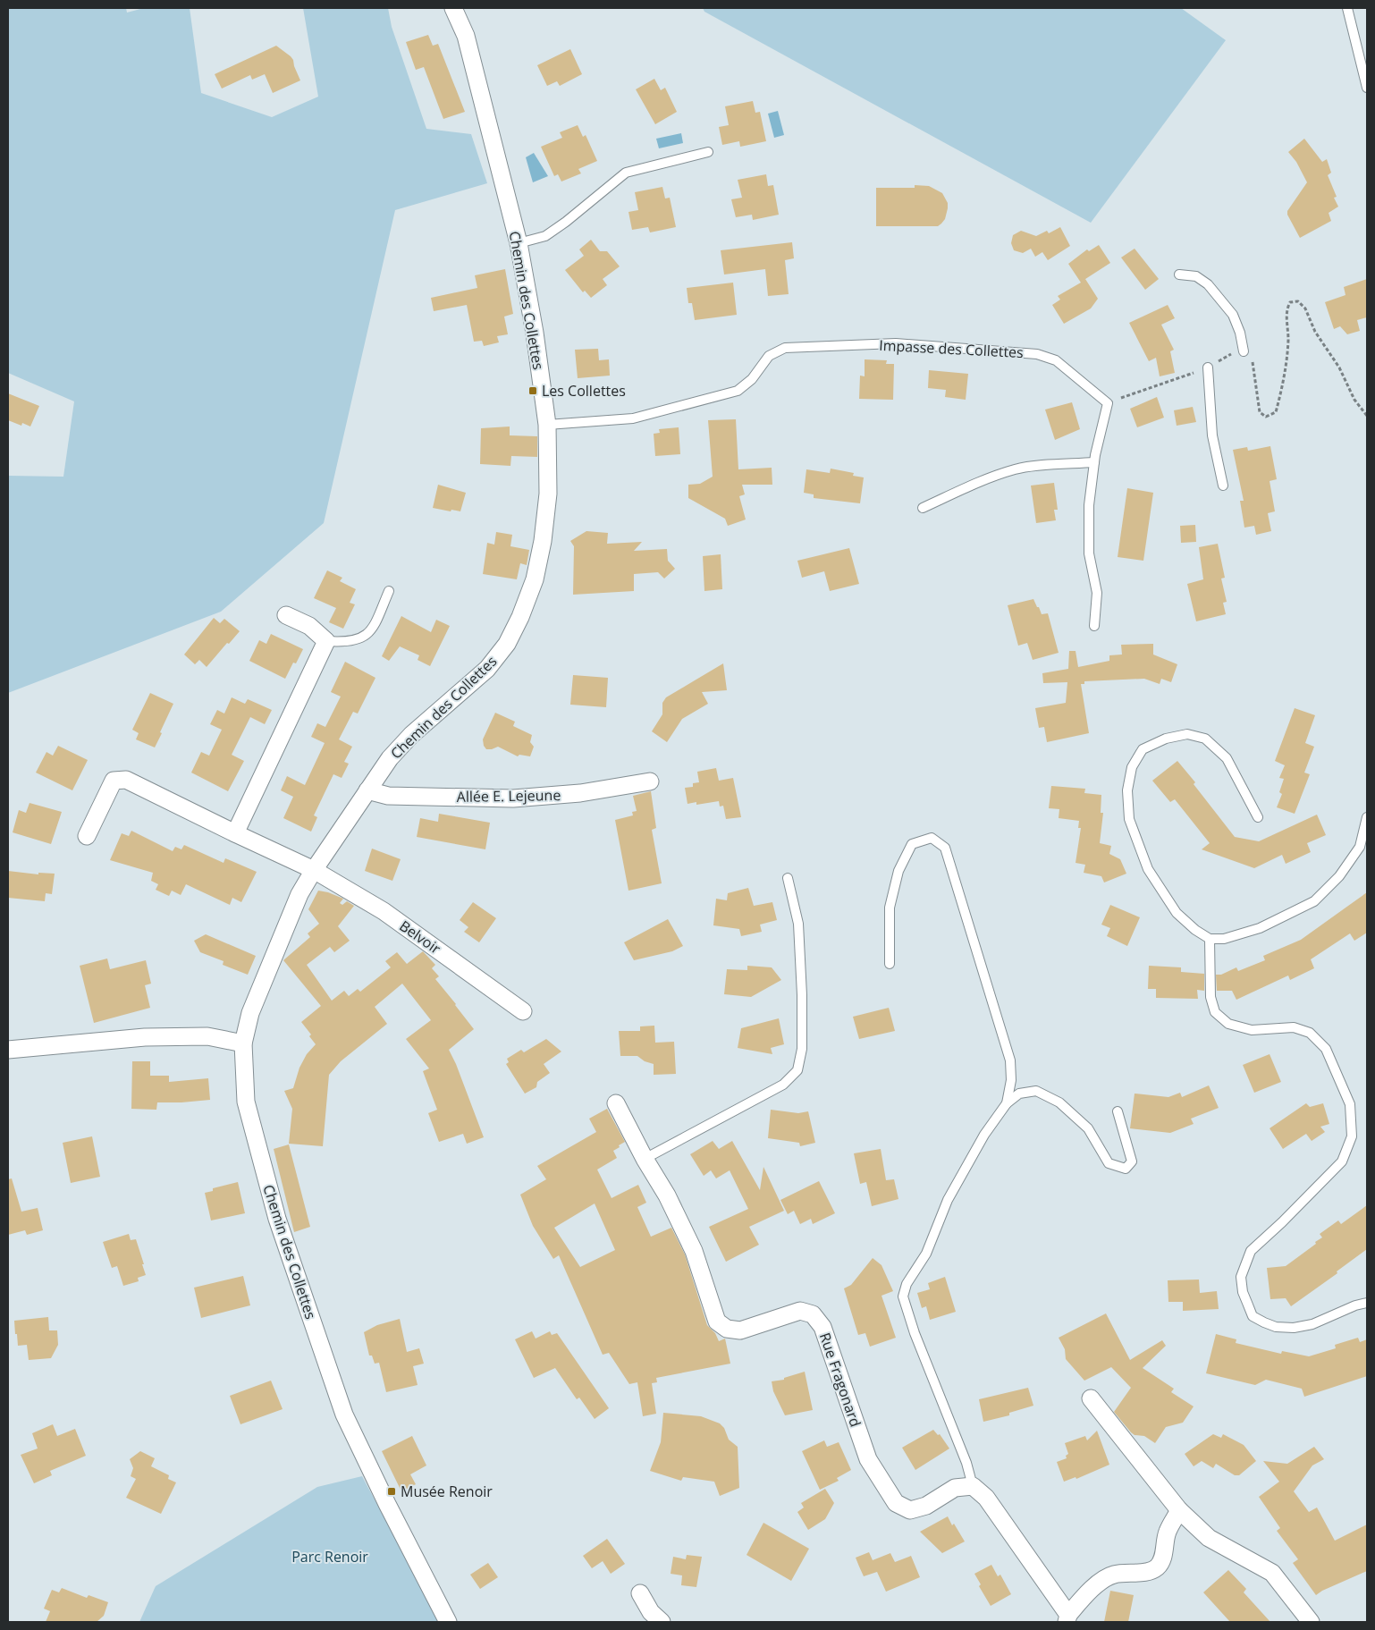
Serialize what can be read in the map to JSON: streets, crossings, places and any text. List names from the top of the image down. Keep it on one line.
{"streets":{"street":["Chemin des Collettes","Allée E. Lejeune","Belvoir","Rue Fragonard"],"lane":["Impasse des Collettes"]},"crossings":[["Chemin des Collettes","Impasse des Collettes"],["Chemin des Collettes","Allée E. Lejeune"],["Chemin des Collettes","Belvoir"]],"parks":["Parc Renoir"],"places":{"transit":["Les Collettes","Musée Renoir"]}}
